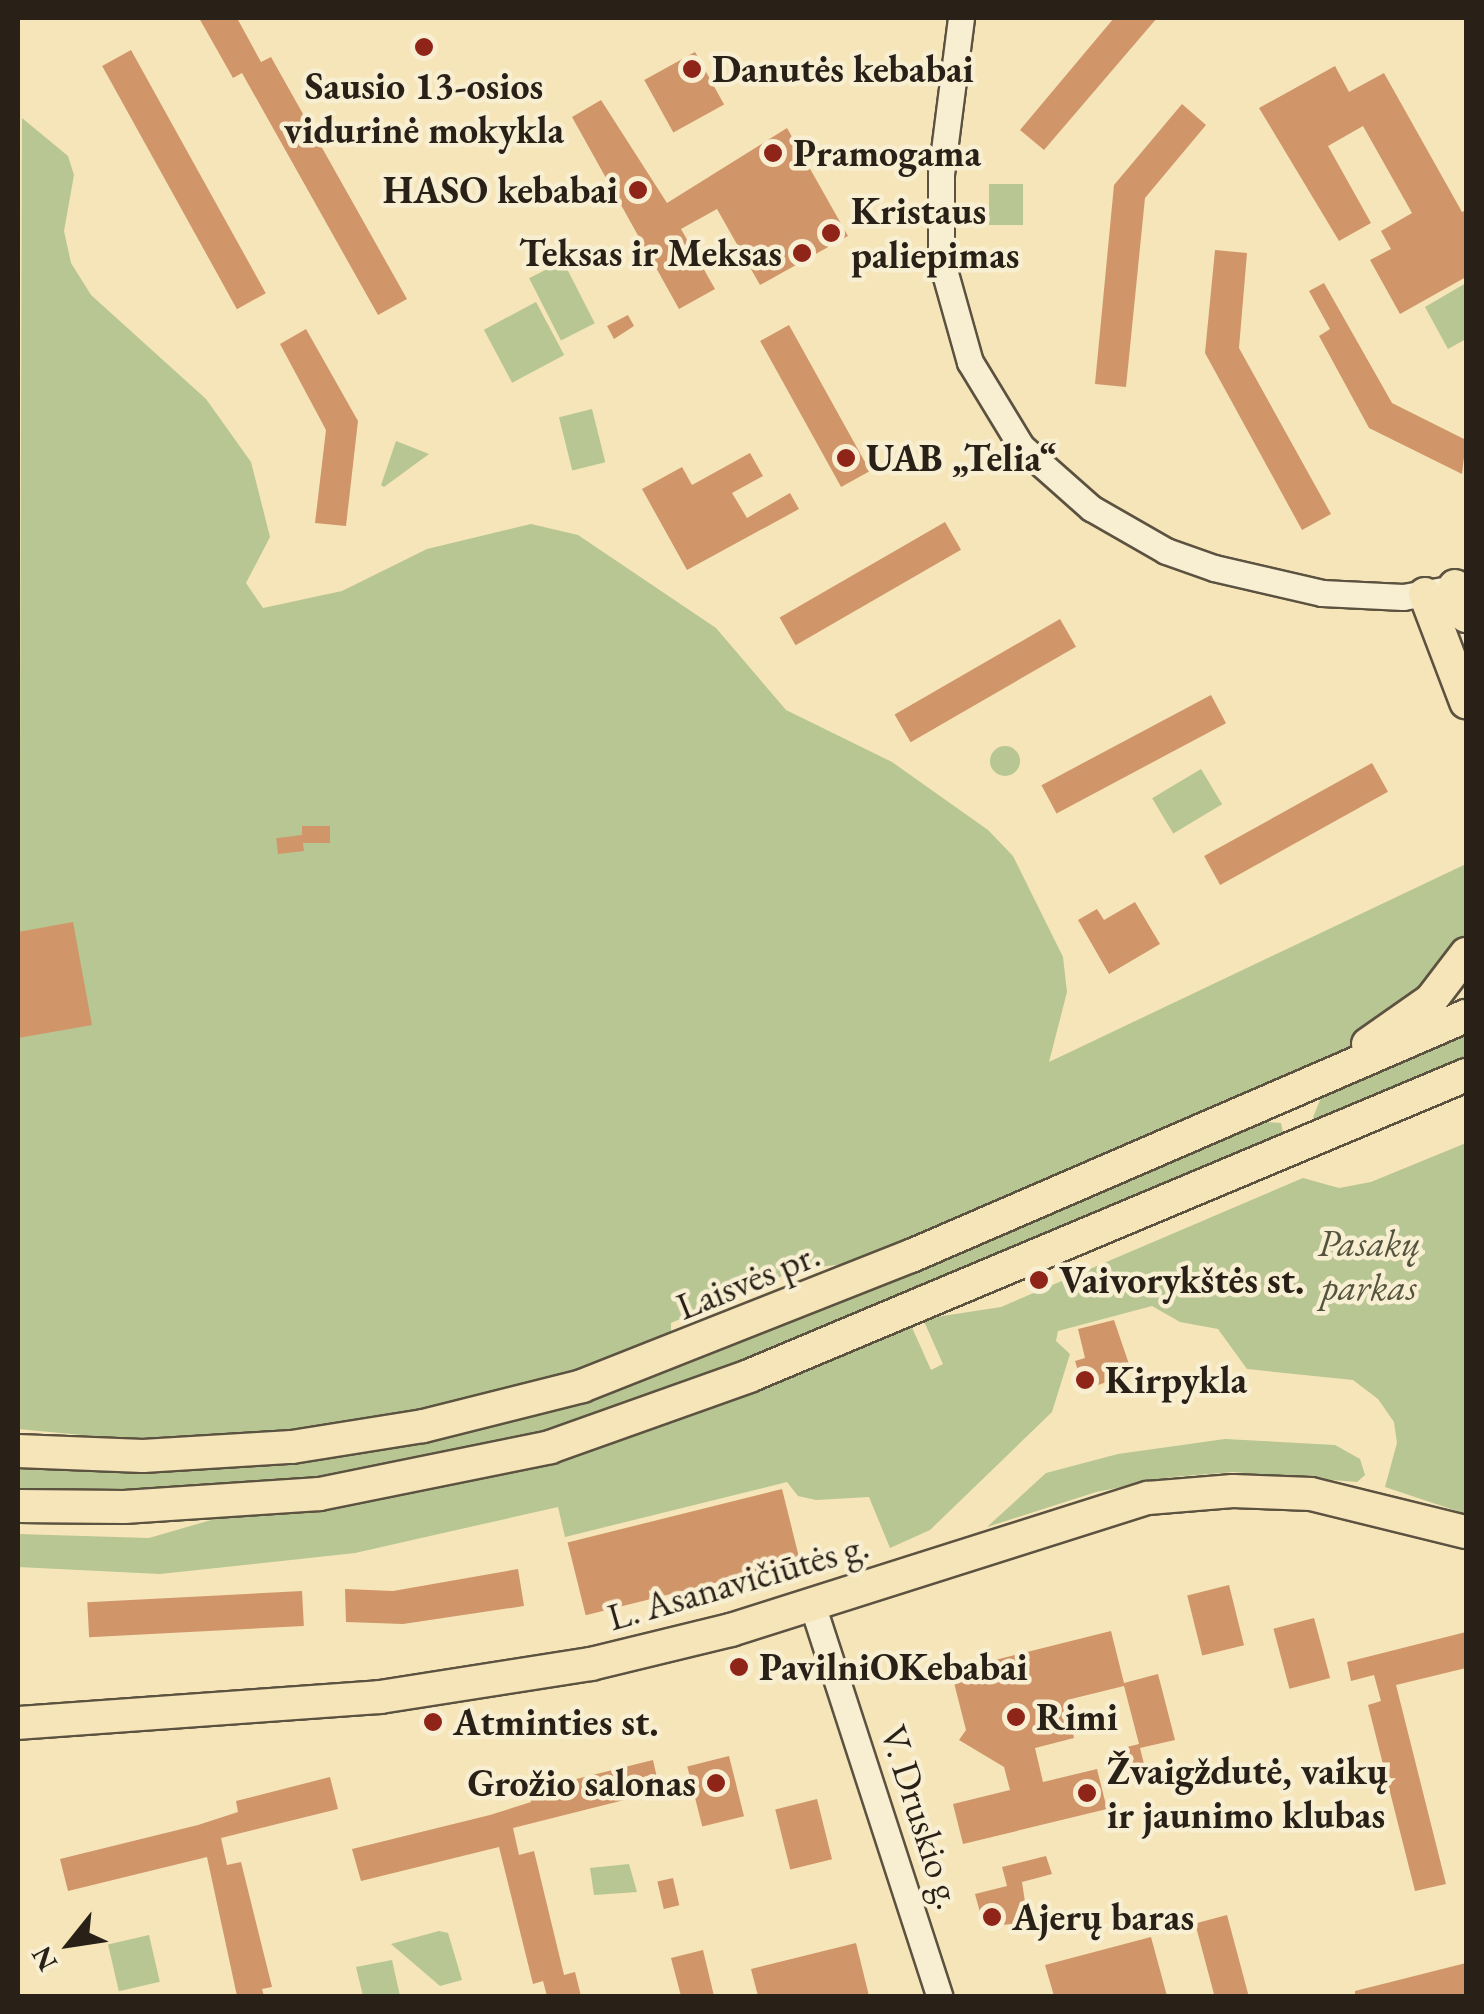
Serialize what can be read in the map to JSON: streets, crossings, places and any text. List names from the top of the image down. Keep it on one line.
{"streets":{"main road":["Laisvės pr.","L. Asanavičiūtės g."],"street":["V. Druskio g."]},"crossings":[["L. Asanavičiūtės g.","V. Druskio g."]],"parks":["Pasakų parkas"],"places":["Sausio 13-osios vidurinė mokykla","Danutės kebabai","Pramogama","HASO kebabai","Kristaus paliepimas","Teksas ir Meksas","UAB „Telia“","Vaivorykštės st.","Kirpykla","PavilniOKebabai","Rimi","Atminties st.","Grožio salonas","Žvaigždutė, vaikų ir jaunimo klubas","Ajerų baras"],"north":"bottom left"}
